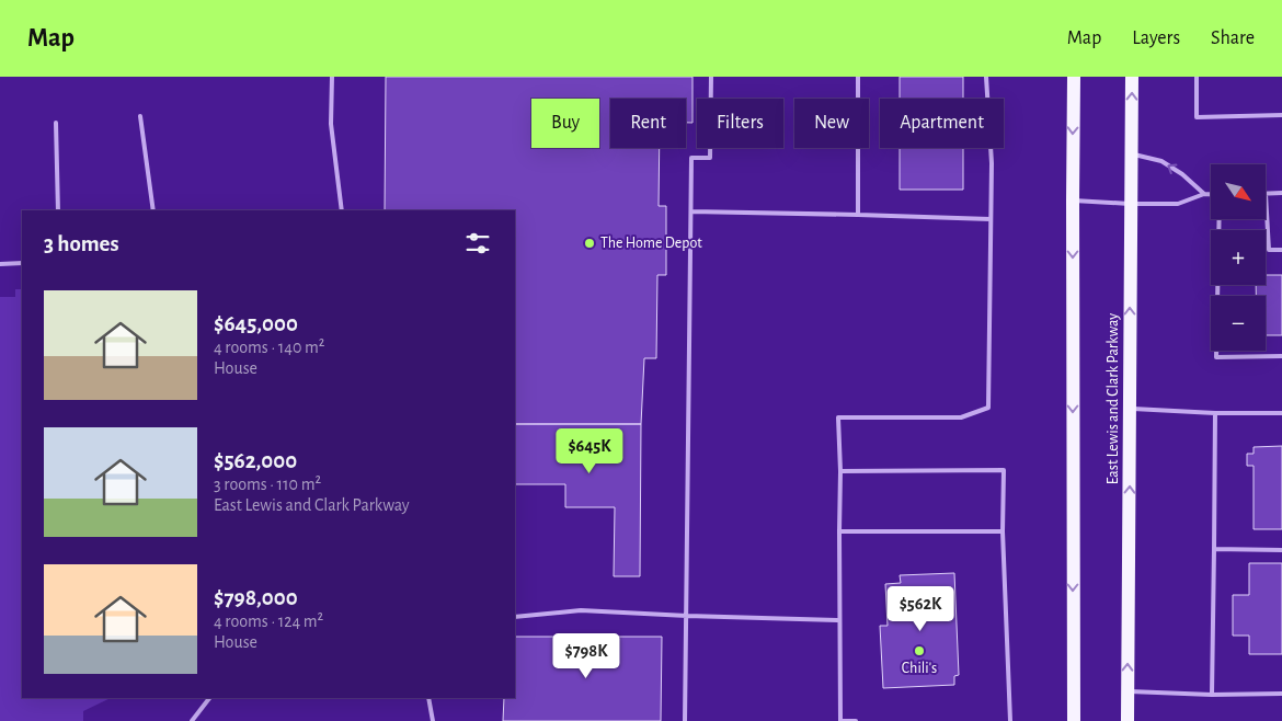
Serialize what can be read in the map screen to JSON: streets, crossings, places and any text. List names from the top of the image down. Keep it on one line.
{"streets":{"main road":["East Lewis and Clark Parkway"]},"places":["The Home Depot","Chili's"],"north":"bottom right","page":{"header":"Map","nav":["Map","Layers","Share"],"chip":["Buy","Rent","Filters","New","Apartment"],"map_buttons":["+","−"],"heading":"3 homes","list":[{"name":"$645,000","note":"4 rooms · 140 m² · House"},{"name":"$562,000","note":"3 rooms · 110 m² · East Lewis and Clark Parkway"},{"name":"$798,000","note":"4 rooms · 124 m² · House"}],"price":["$645K","$562K","$798K"]}}
